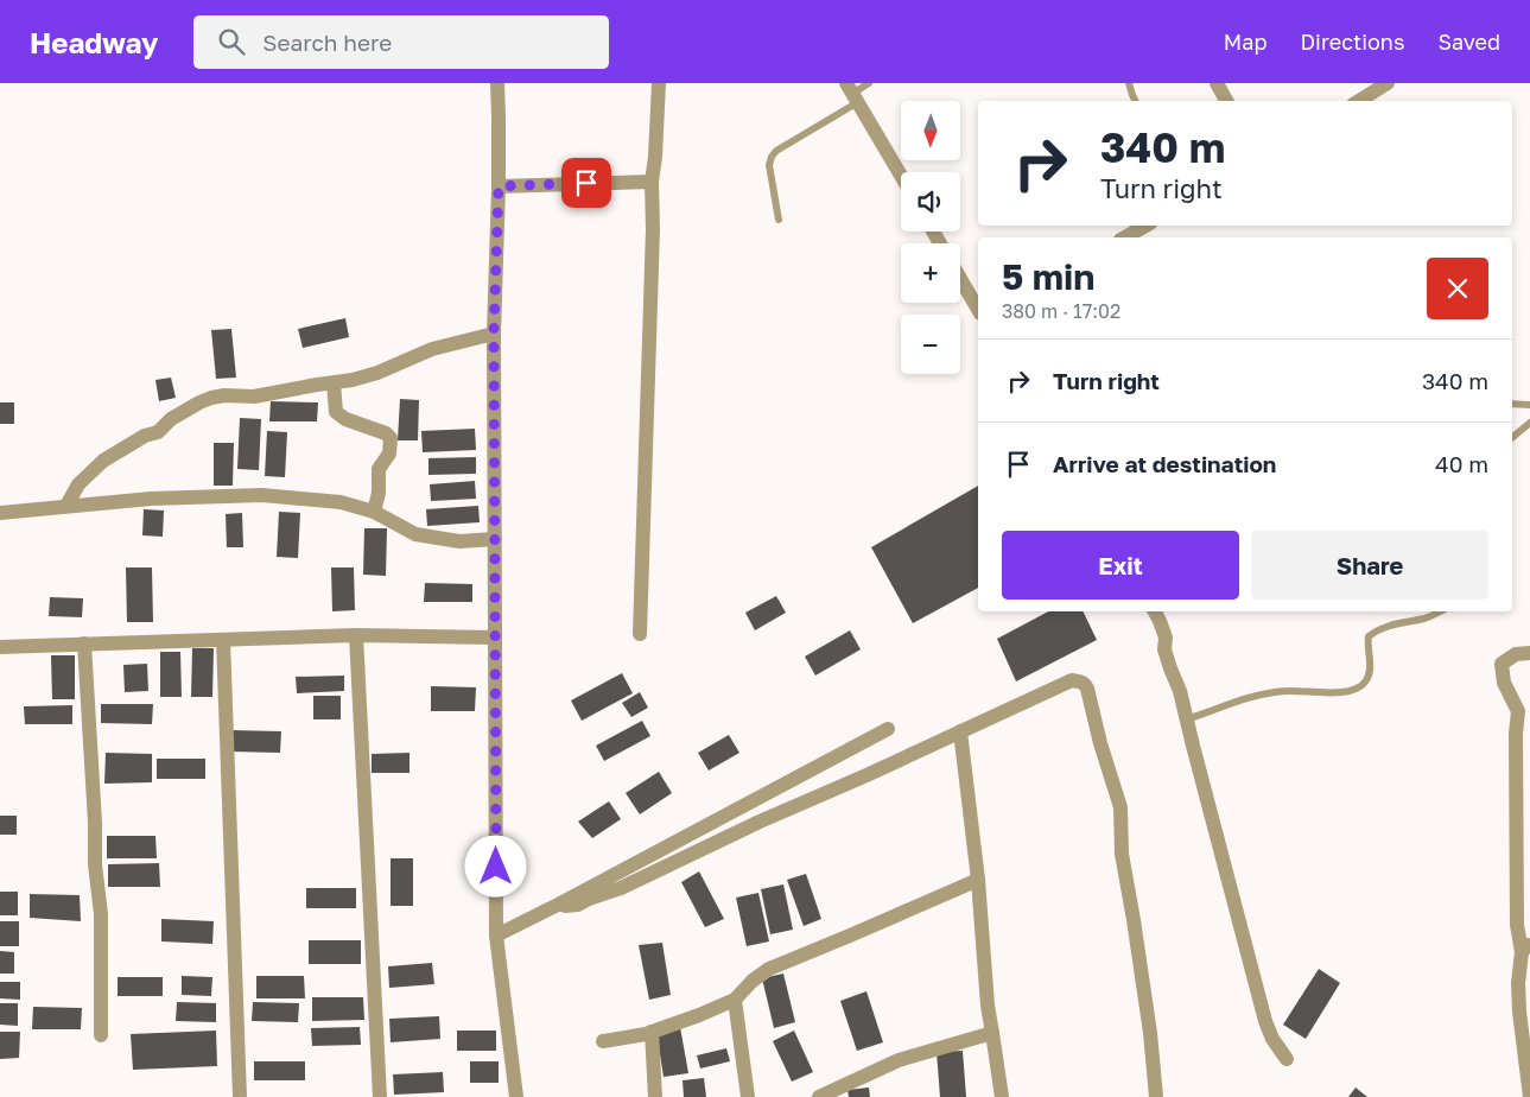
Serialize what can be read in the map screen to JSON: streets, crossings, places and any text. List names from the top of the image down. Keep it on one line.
{"north":"bottom","page":{"header":"Headway","search":"Search here","nav":["Map","Directions","Saved"],"map_buttons":["+","−"],"turn":["340 m","Turn right"],"heading":["5 min","380 m · 17:02"],"list":[{"name":"Turn right","value":"340 m"},{"name":"Arrive at destination","value":"40 m"}],"buttons":["Exit","Share"]}}
